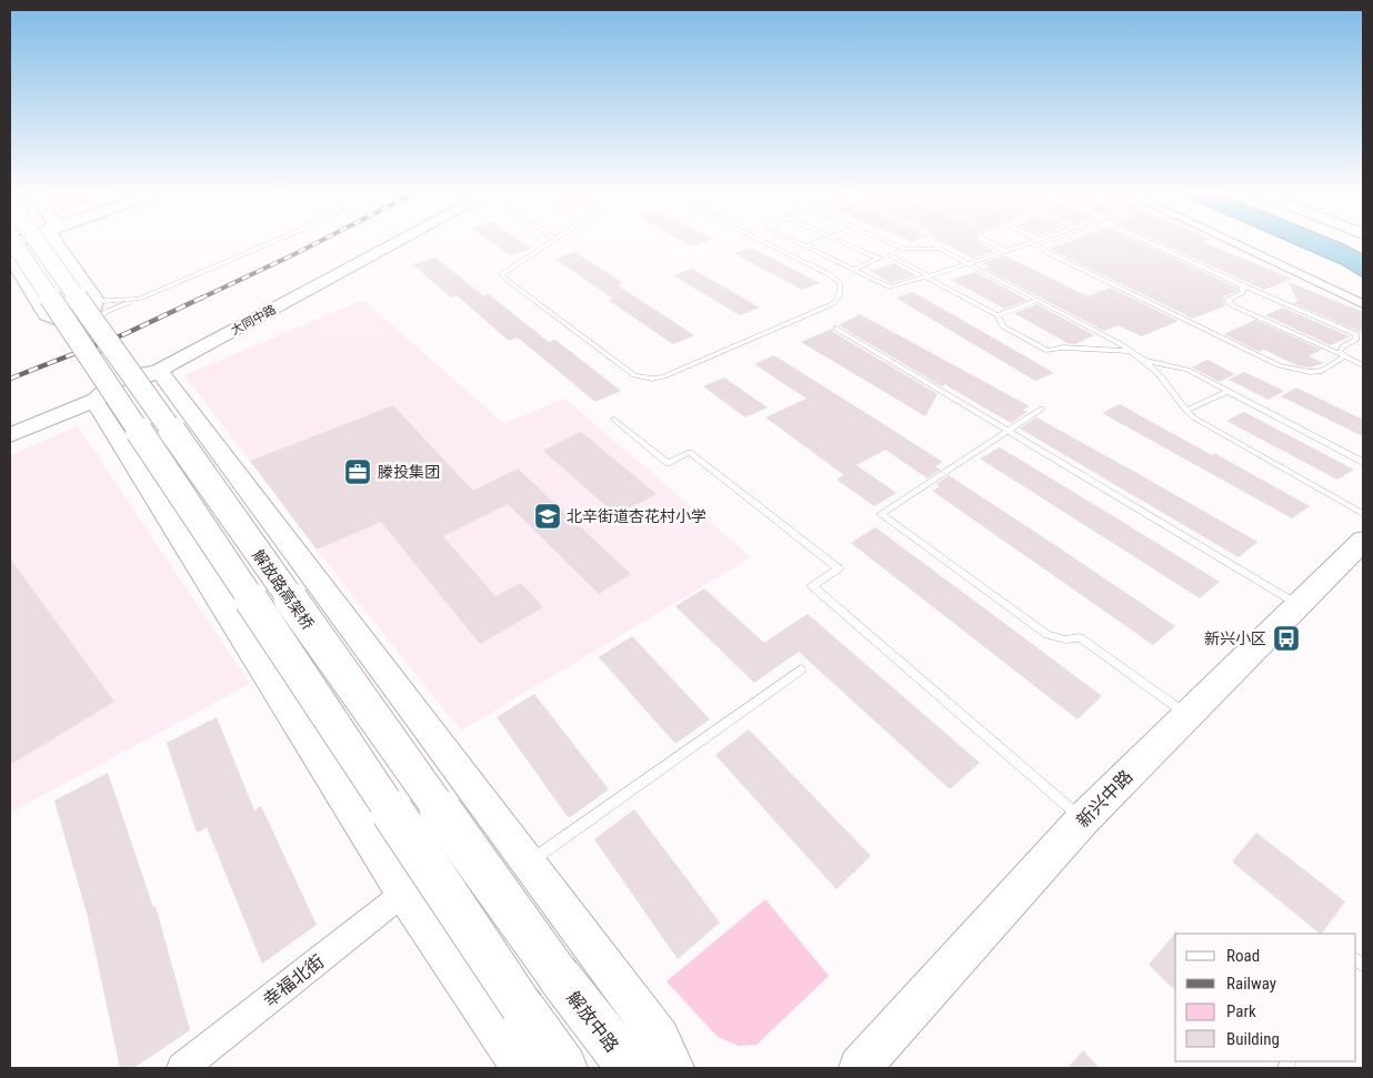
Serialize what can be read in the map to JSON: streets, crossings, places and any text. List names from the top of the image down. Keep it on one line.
{"streets":{"main road":["解放路高架桥","解放中路"],"street":["大同中路","新兴中路","幸福北街"]},"crossings":[["解放路高架桥","解放中路"]],"places":{"office":["滕投集团"],"school or university":["北辛街道杏花村小学"],"bus stop":["新兴小区"]},"legend":["Road","Railway","Park","Building"]}
